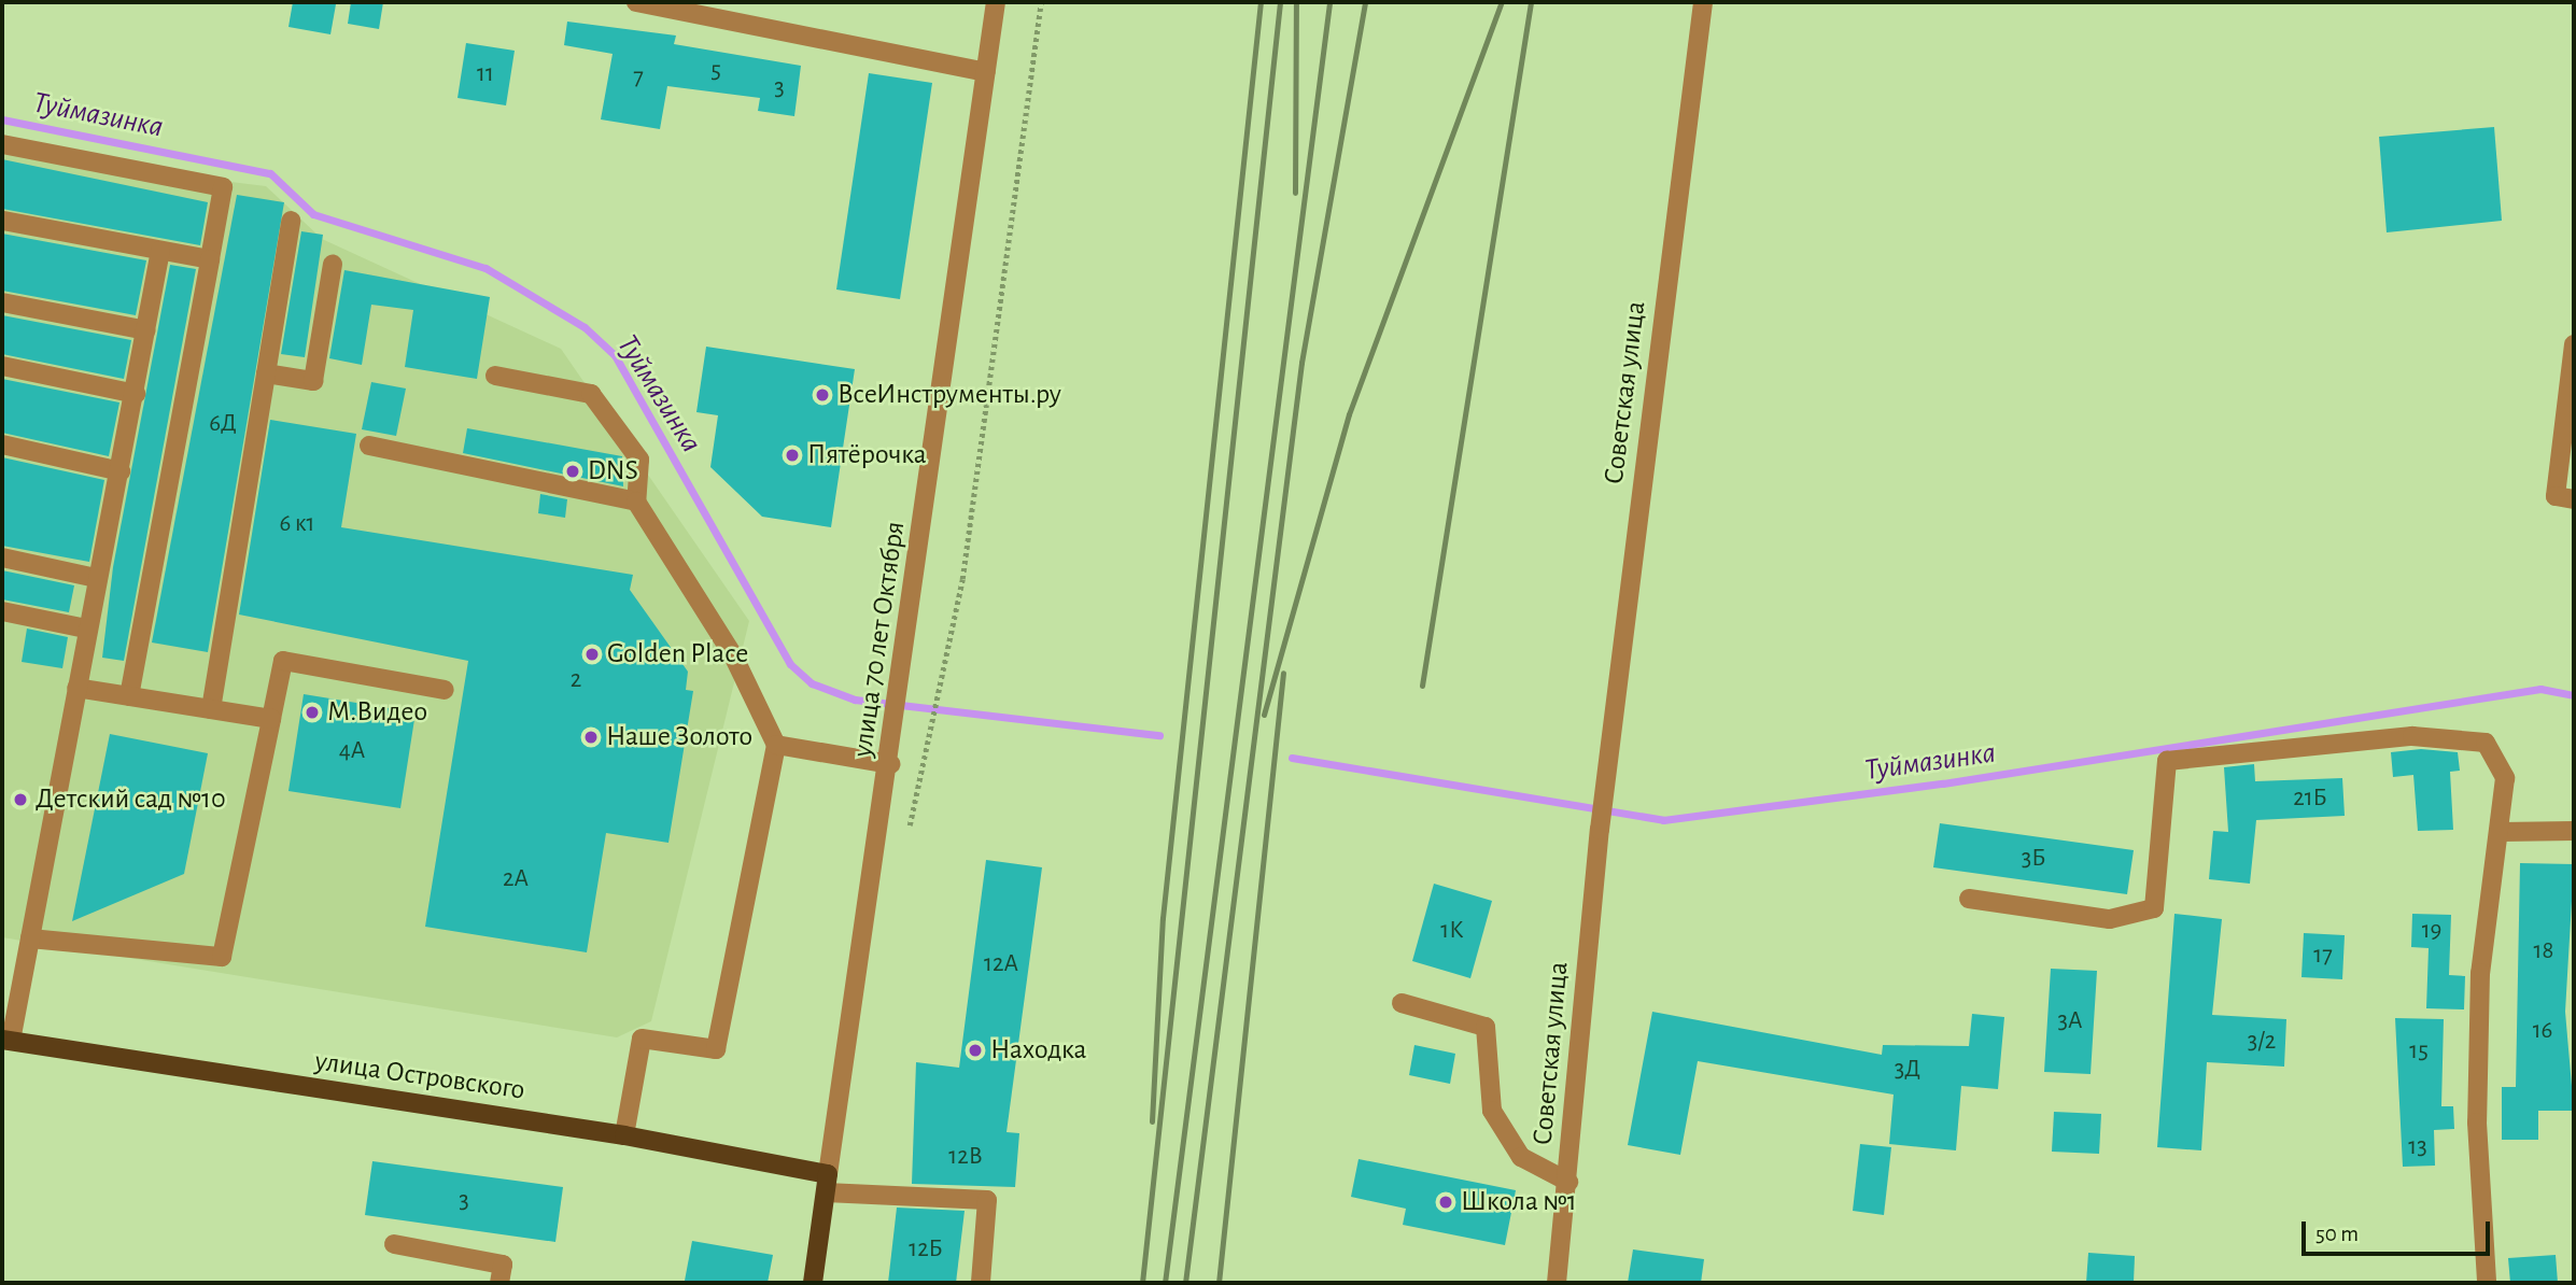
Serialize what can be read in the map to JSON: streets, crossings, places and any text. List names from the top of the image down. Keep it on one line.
{"streets":{"main road":["улица 70 лет Октября","улица Островского"],"street":["Советская улица"]},"crossings":[["улица 70 лет Октября","улица Островского"]],"water":["Туймазинка"],"places":["ВсеИнструменты.ру","Пятёрочка","DNS","Golden Place","М.Видео","Наше Золото","Детский сад №10","Находка","Школа №1"],"house_numbers":["5","11","7","3","6Д","6 к1","2","4А","21Б","3Б","2А","1К","19","18","17","12А","3А","16","3/2","15","3Д","13","12В","3","12Б"],"scale_bar":"50 m"}
